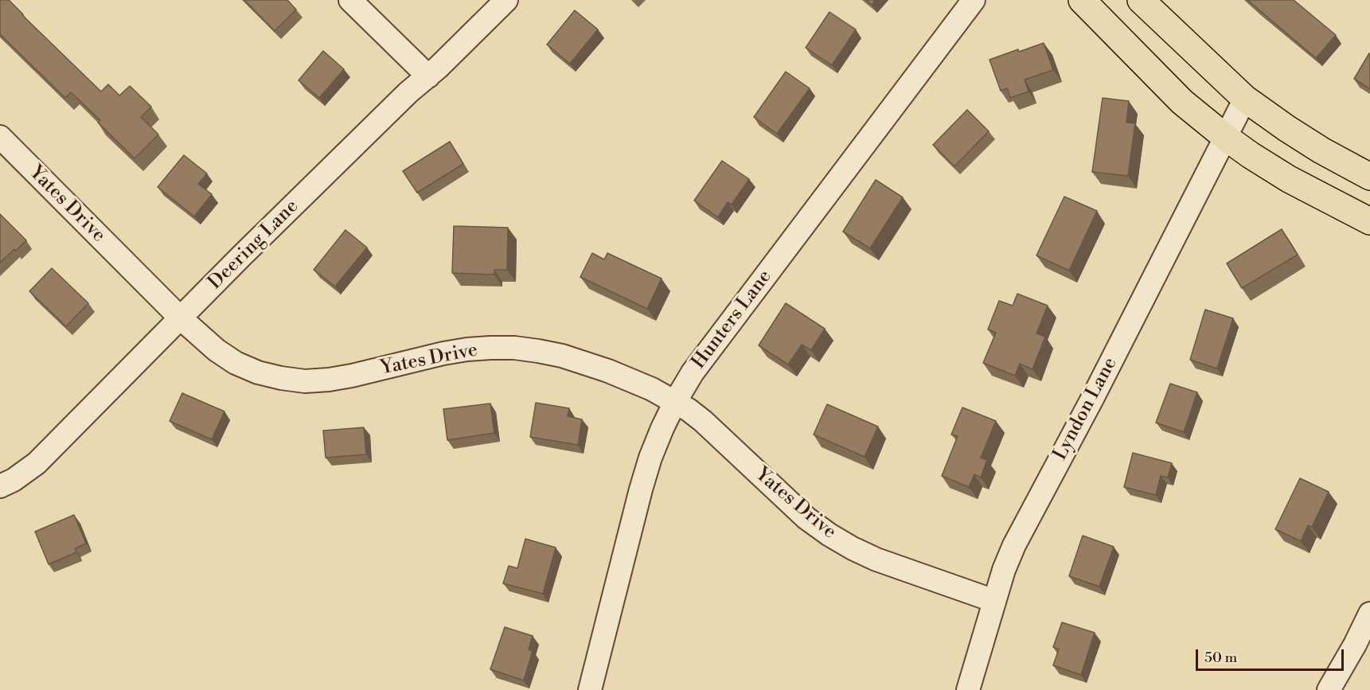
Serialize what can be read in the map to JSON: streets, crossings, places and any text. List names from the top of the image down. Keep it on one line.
{"streets":{"street":["Yates Drive","Deering Lane","Hunters Lane","Lyndon Lane"]},"crossings":[["Yates Drive","Deering Lane"],["Yates Drive","Hunters Lane"],["Yates Drive","Lyndon Lane"]],"scale_bar":"50 m"}
